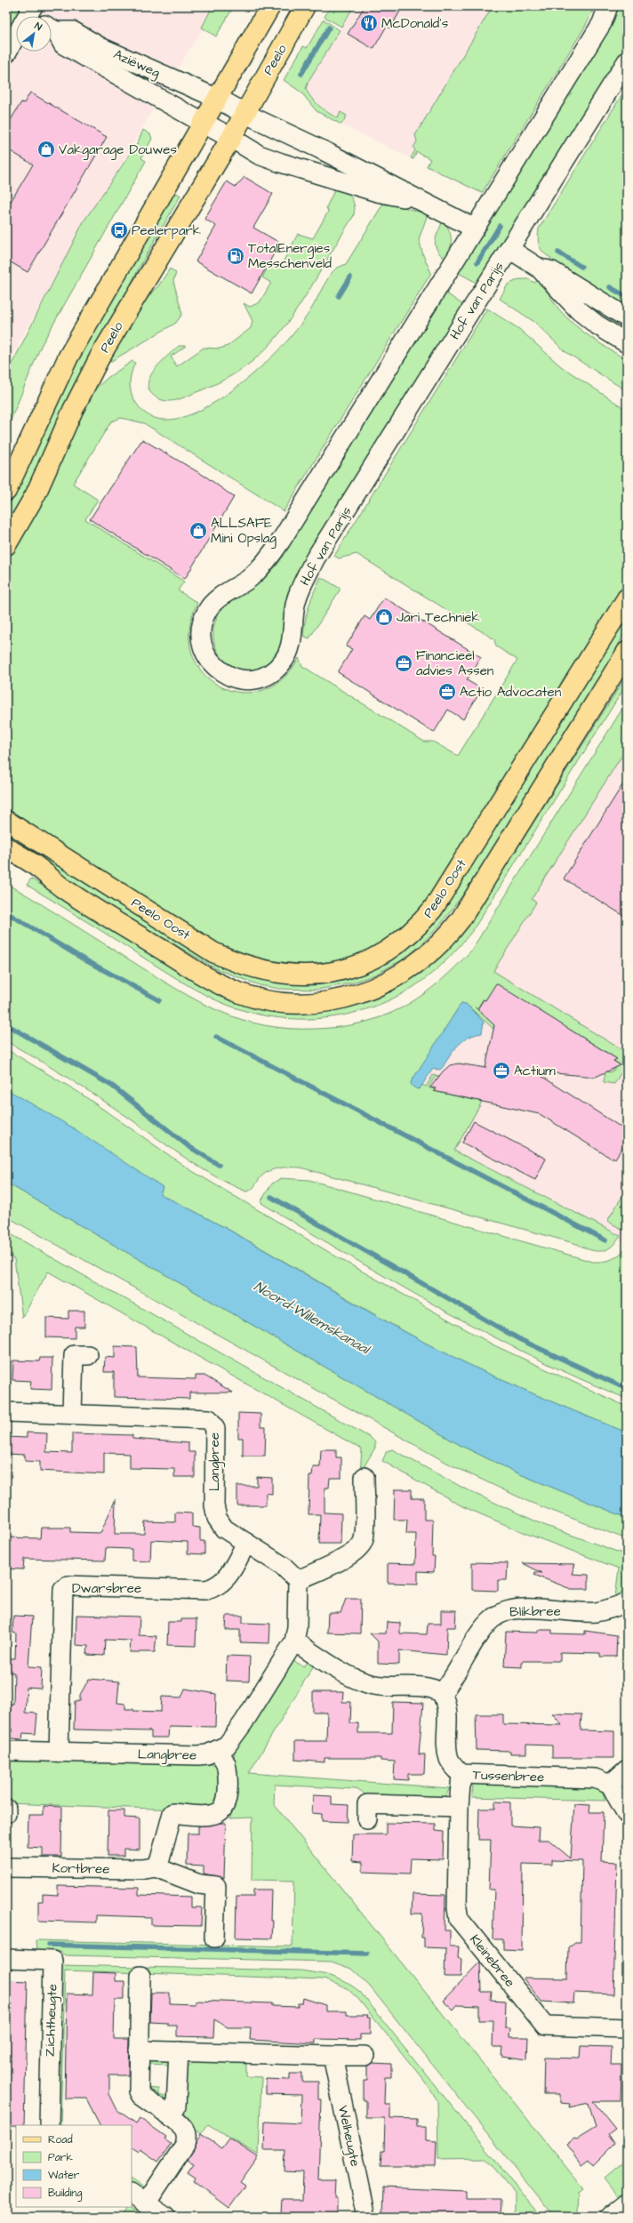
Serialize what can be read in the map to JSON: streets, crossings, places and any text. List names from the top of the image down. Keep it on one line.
{"streets":{"main road":["Peelo","Peelo Oost"],"street":["Aziëweg","Hof van Parijs","Langbree","Dwarsbree","Blikbree","Tussenbree","Kortbree","Kleinebree","Zichtheugte","Welheugte"]},"crossings":[["Peelo","Aziëweg"],["Langbree","Dwarsbree"],["Blikbree","Tussenbree"],["Tussenbree","Kleinebree"]],"water":["Noord-Willemskanaal"],"places":{"restaurant":["McDonald's"],"shop":["Vakgarage Douwes","ALLSAFE Mini Opslag","Jari Techniek"],"bus stop":["Peelerpark"],"fuel station":["TotalEnergies Messchenveld"],"office":["Financieel advies Assen","Actio Advocaten","Actium"]},"legend":["Road","Park","Water","Building"],"north":"top right"}
